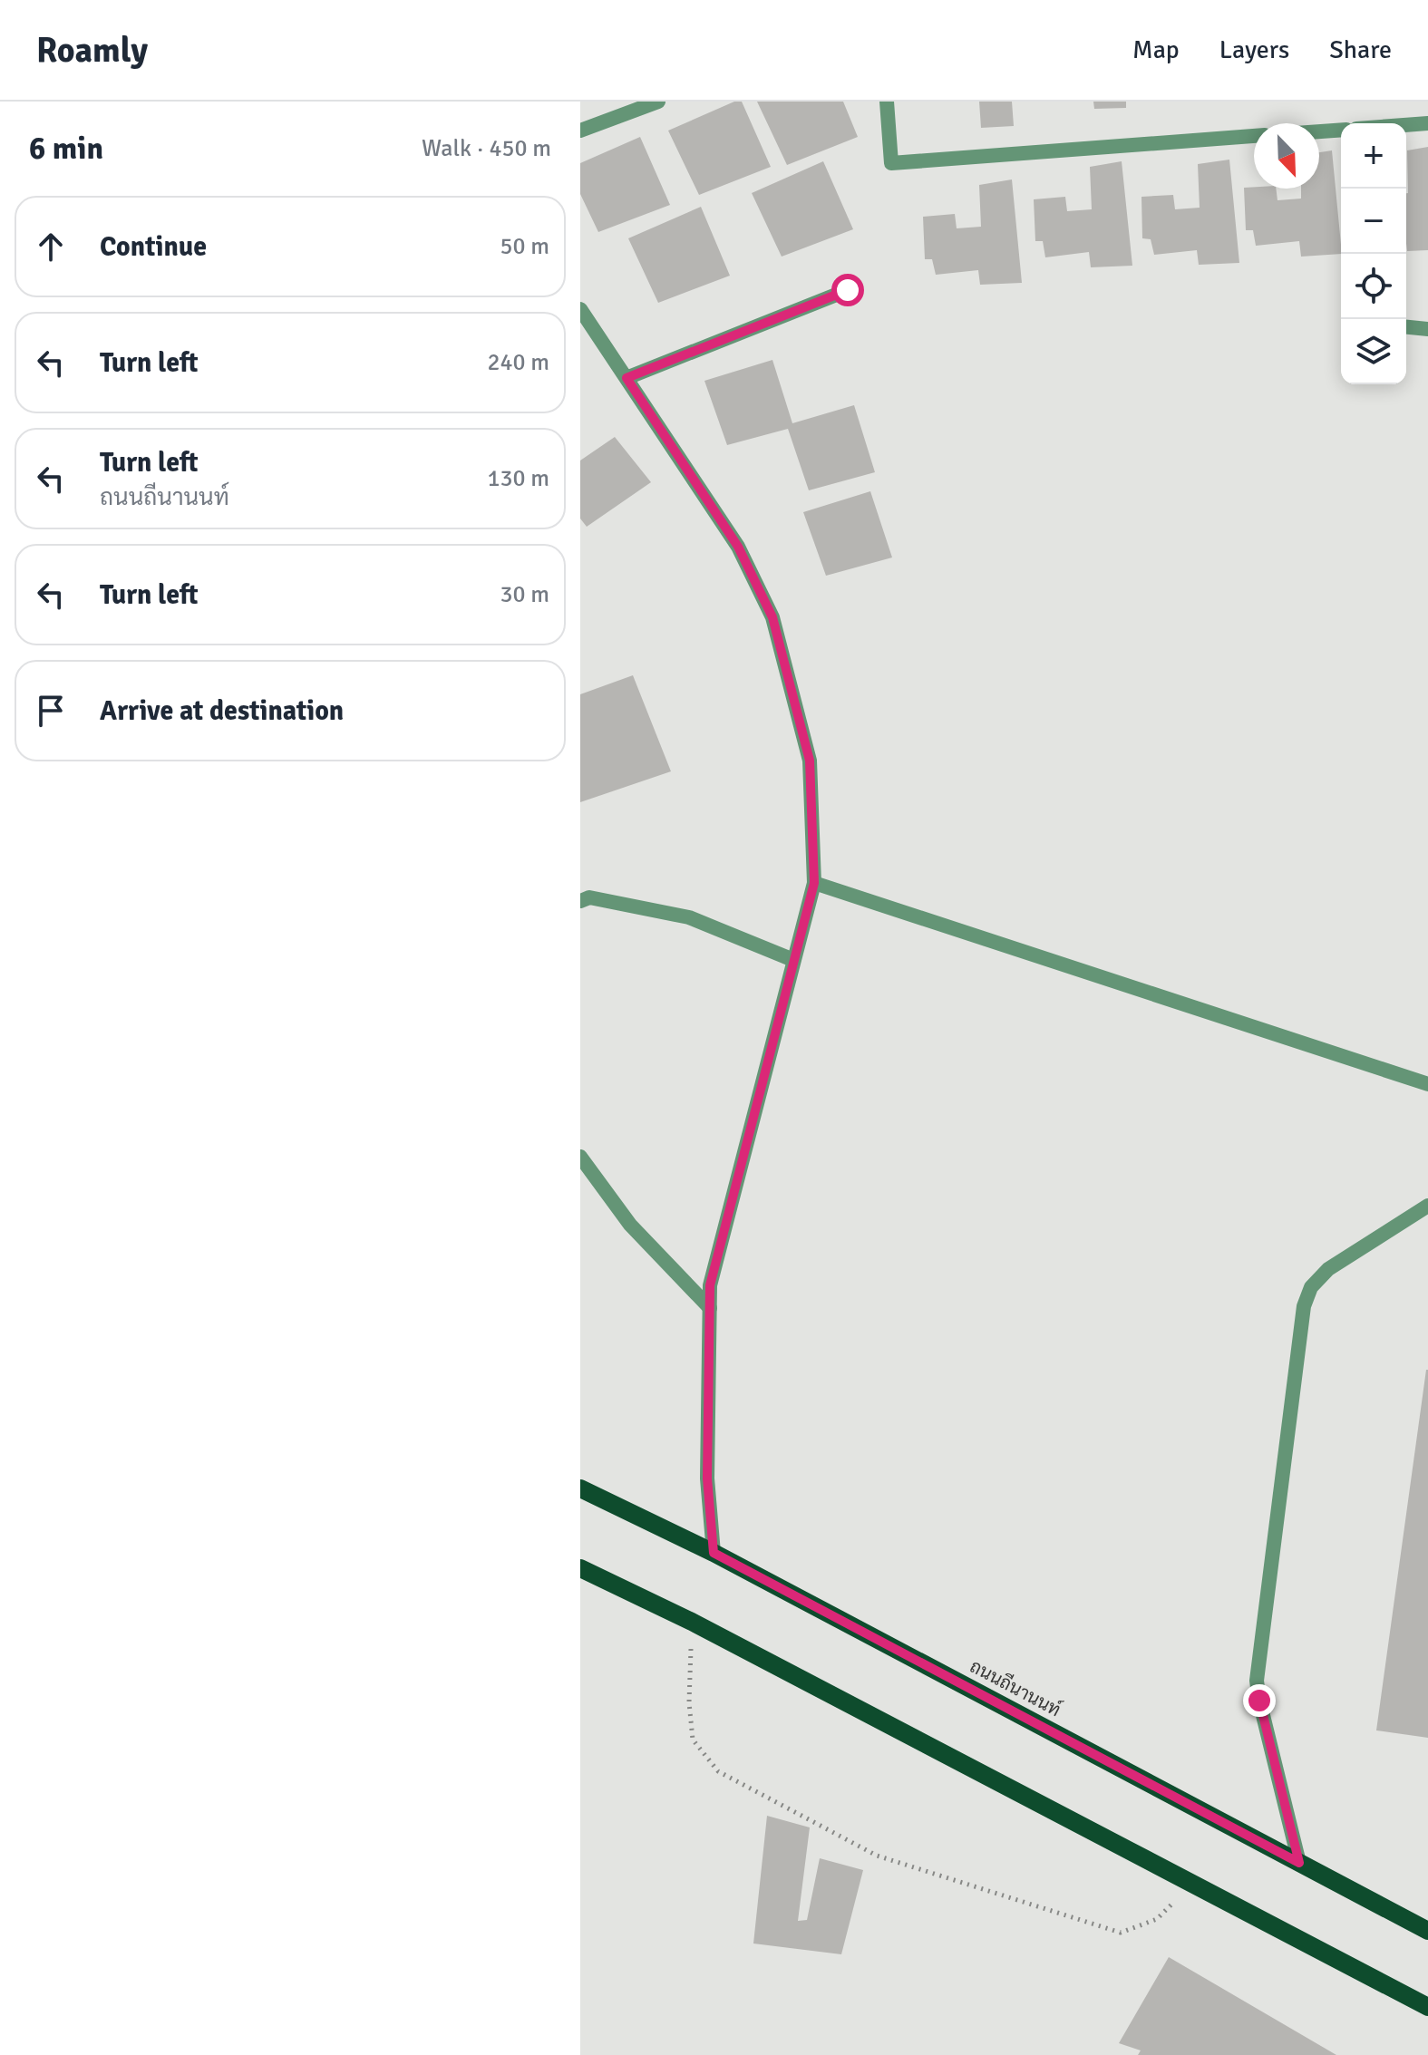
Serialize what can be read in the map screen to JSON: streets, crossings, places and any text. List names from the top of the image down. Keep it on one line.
{"streets":{"main road":["ถนนถีนานนท์"]},"north":"bottom right","page":{"header":"Roamly","nav":["Map","Layers","Share"],"heading":["6 min","Walk · 450 m"],"map_buttons":["+","−"],"list":[["Continue","50 m"],["Turn left","240 m"],["Turn left","ถนนถีนานนท์","130 m"],["Turn left","30 m"],"Arrive at destination"]}}
